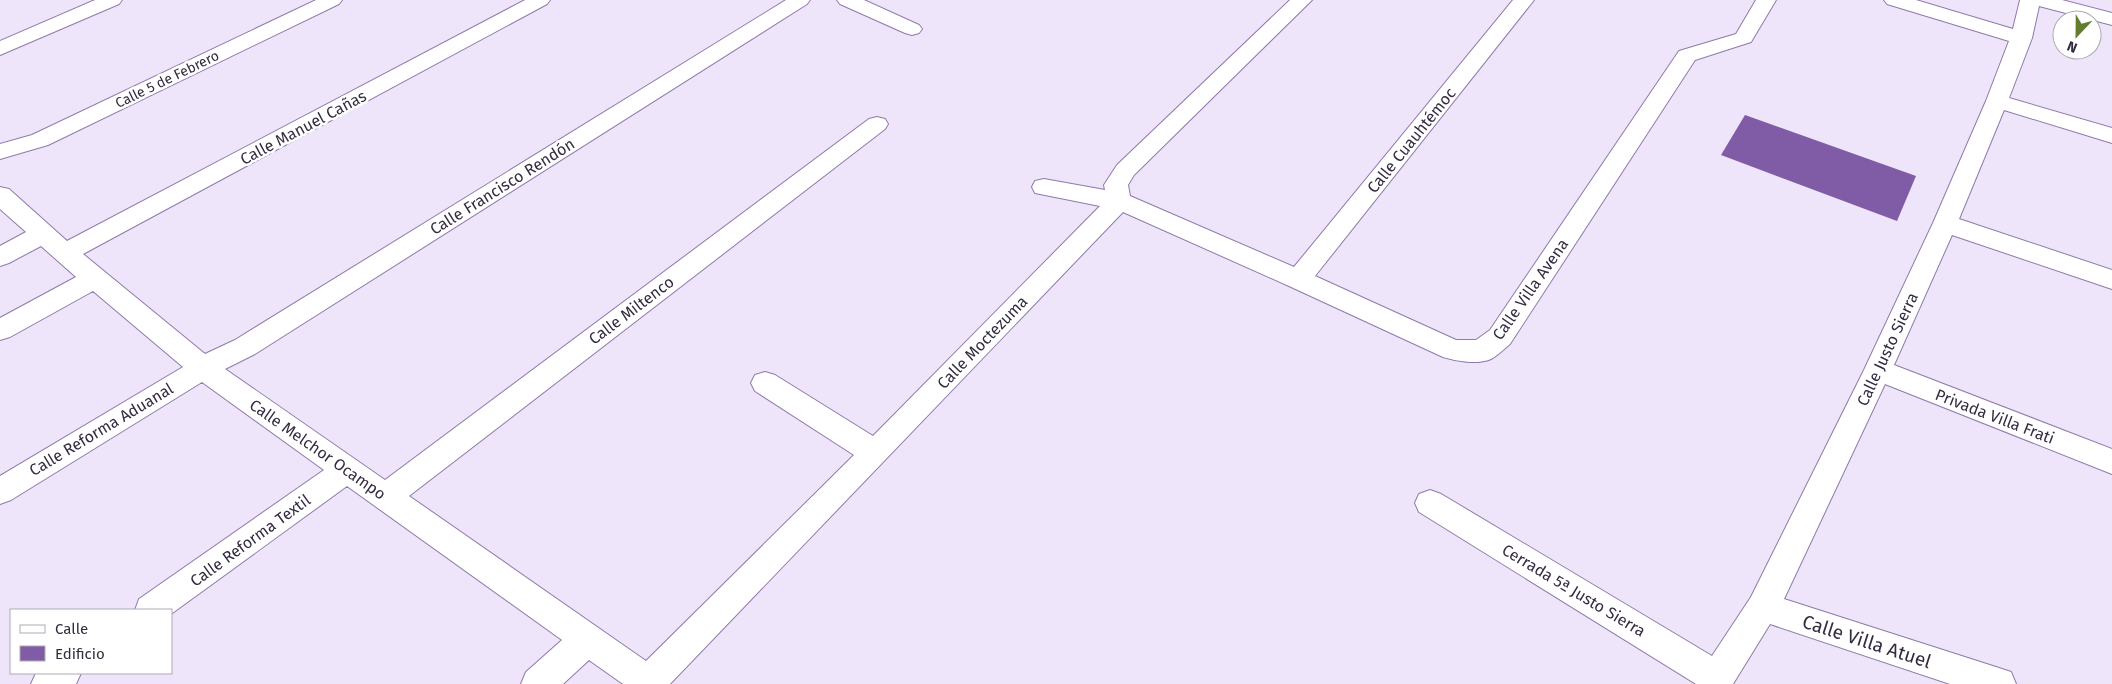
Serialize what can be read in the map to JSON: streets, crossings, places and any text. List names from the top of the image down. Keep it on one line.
{"streets":{"street":["Calle 5 de Febrero","Calle Manuel Cañas","Calle Cuauhtémoc","Calle Francisco Rendón","Calle Villa Avena","Calle Miltenco","Calle Moctezuma","Calle Justo Sierra","Privada Villa Frati","Calle Reforma Aduanal","Calle Melchor Ocampo","Calle Reforma Textil","Cerrada 5ª Justo Sierra","Calle Villa Atuel"]},"crossings":[["Calle Manuel Cañas","Calle Melchor Ocampo"],["Calle Cuauhtémoc","Calle Villa Avena"],["Calle Francisco Rendón","Calle Reforma Aduanal"],["Calle Francisco Rendón","Calle Melchor Ocampo"],["Calle Villa Avena","Calle Moctezuma"],["Calle Miltenco","Calle Melchor Ocampo"],["Calle Moctezuma","Calle Melchor Ocampo"],["Calle Justo Sierra","Privada Villa Frati"],["Calle Justo Sierra","Cerrada 5ª Justo Sierra"],["Calle Justo Sierra","Calle Villa Atuel"],["Calle Reforma Aduanal","Calle Melchor Ocampo"],["Calle Melchor Ocampo","Calle Reforma Textil"]],"legend":["Calle","Edificio"],"north":"bottom"}
